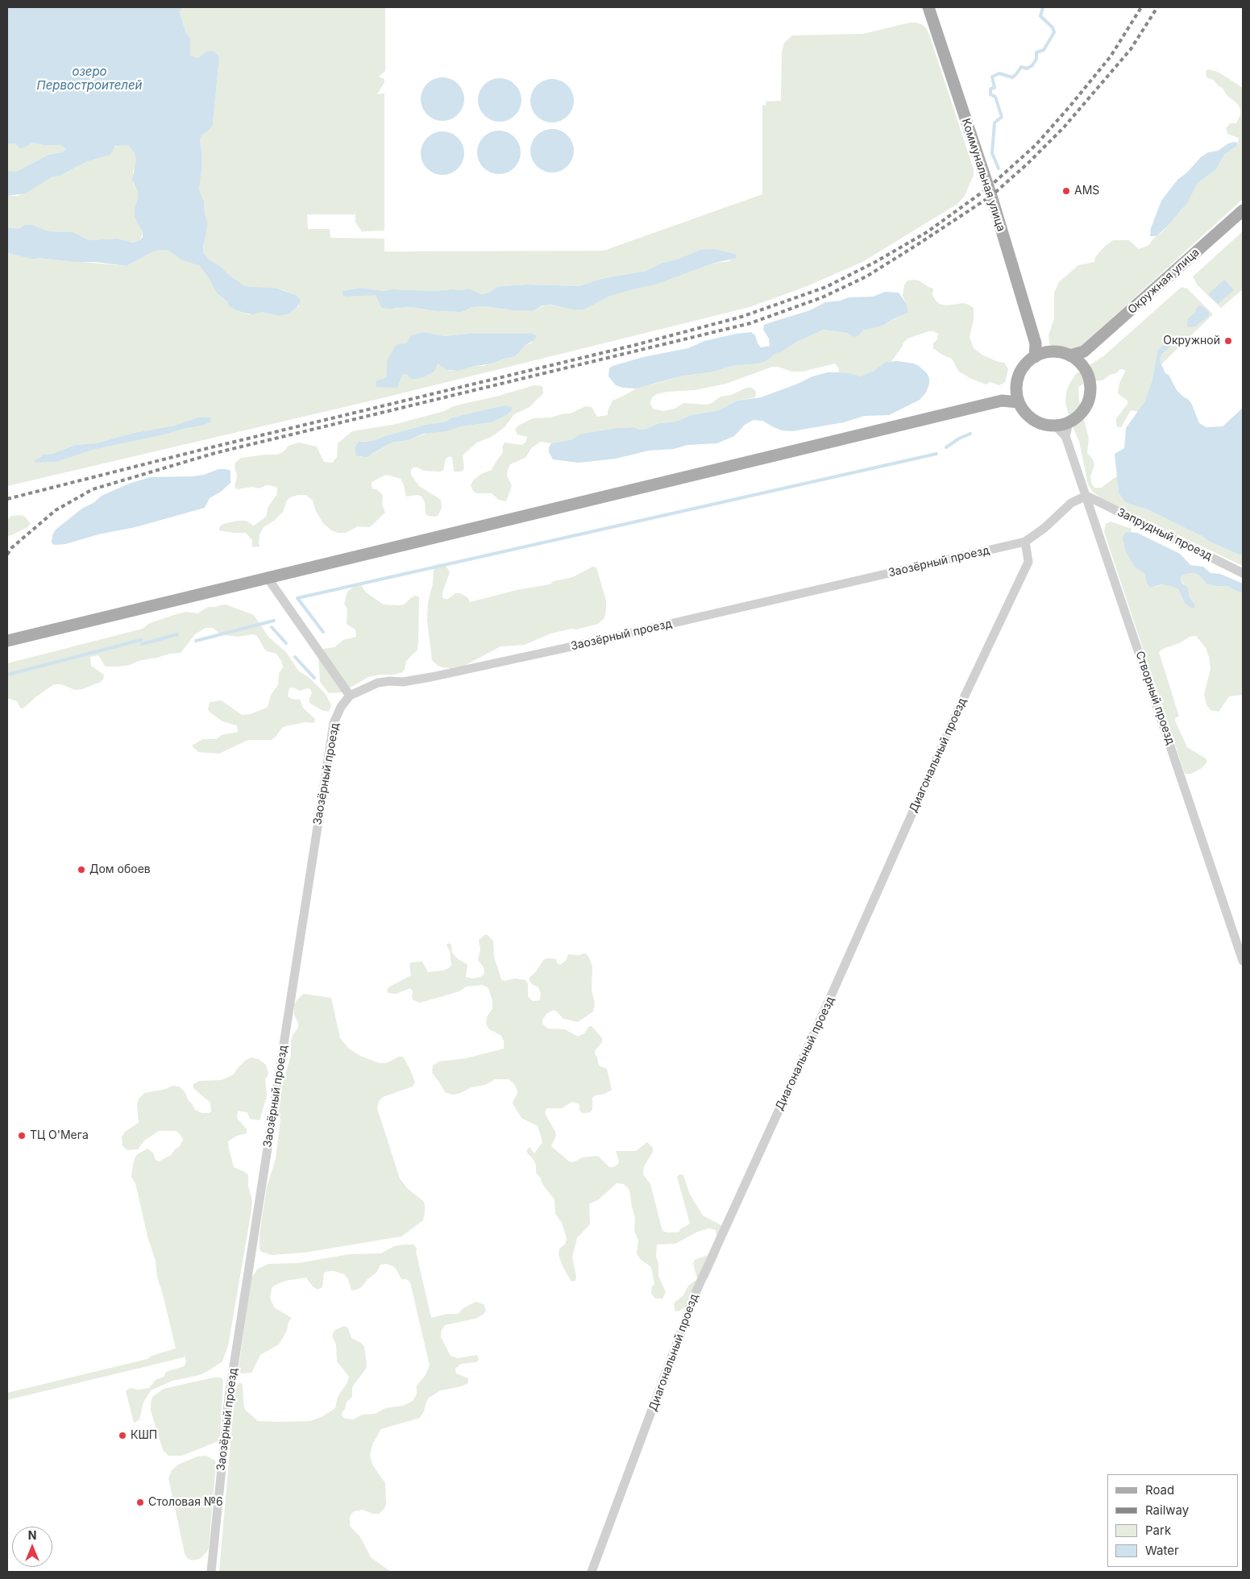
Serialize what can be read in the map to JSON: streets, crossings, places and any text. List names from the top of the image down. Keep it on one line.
{"streets":{"main road":["Коммунальная улица","Окружная улица"],"street":["Запрудный проезд","Заозёрный проезд","Створный проезд","Диагональный проезд"]},"crossings":[["Запрудный проезд","Заозёрный проезд"],["Запрудный проезд","Створный проезд"],["Заозёрный проезд","Створный проезд"],["Заозёрный проезд","Диагональный проезд"]],"water":["озеро Первостроителей"],"places":["AMS","Окружной","Дом обоев","ТЦ О'Мега","КШП","Столовая №6"],"legend":["Road","Railway","Park","Water"],"north":"top"}
